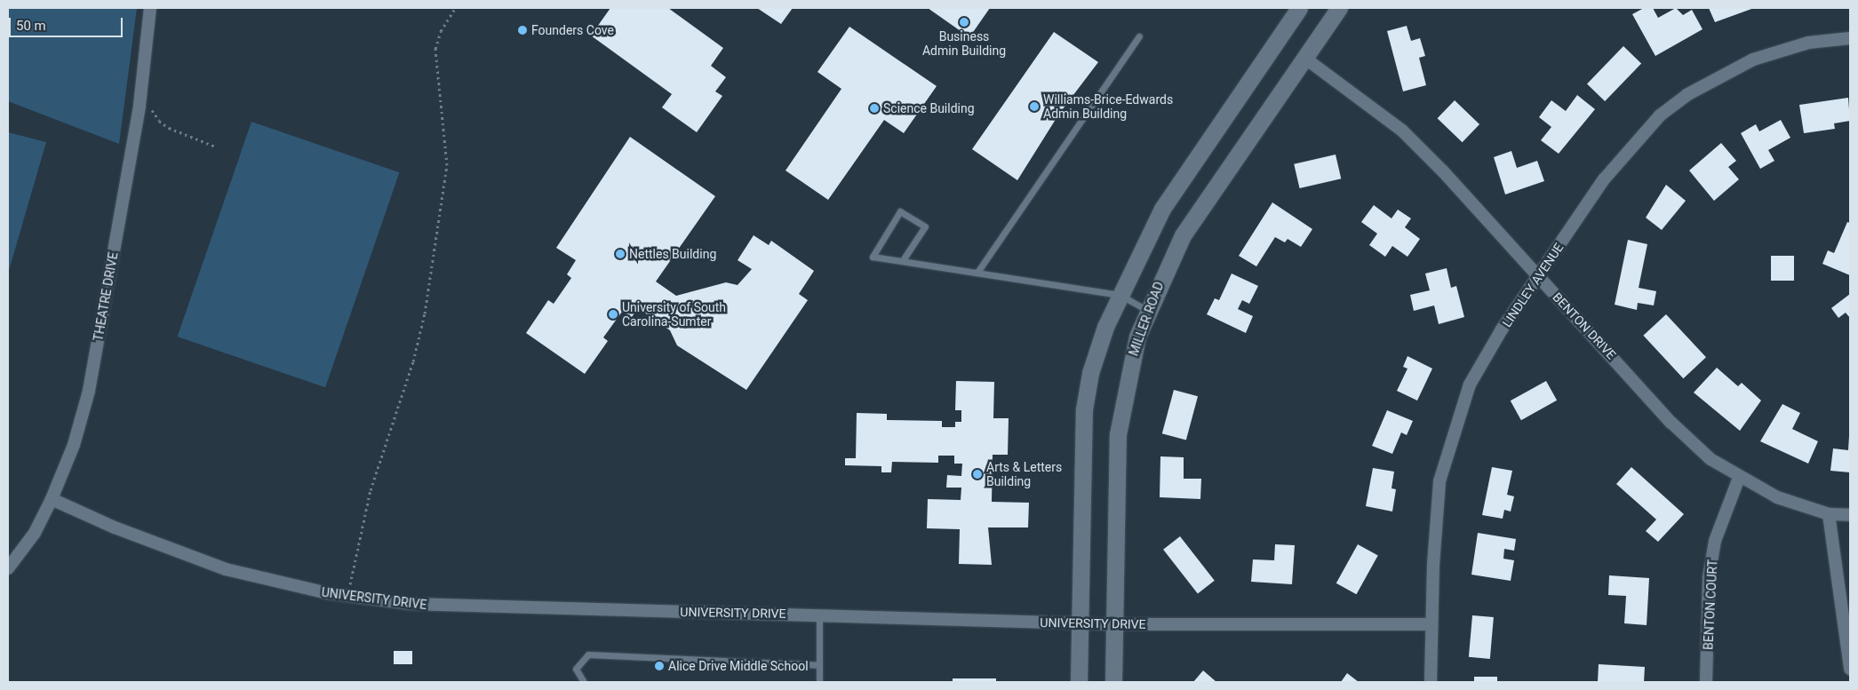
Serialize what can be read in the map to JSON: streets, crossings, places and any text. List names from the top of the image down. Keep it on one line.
{"streets":{"street":["LINDLEY AVENUE","THEATRE DRIVE","MILLER ROAD","BENTON DRIVE","UNIVERSITY DRIVE","BENTON COURT"]},"crossings":[["LINDLEY AVENUE","BENTON DRIVE"],["LINDLEY AVENUE","UNIVERSITY DRIVE"],["THEATRE DRIVE","UNIVERSITY DRIVE"],["MILLER ROAD","BENTON DRIVE"],["MILLER ROAD","UNIVERSITY DRIVE"],["BENTON DRIVE","BENTON COURT"]],"places":["Business Admin Building","Founders Cove","Williams-Brice-Edwards Admin Building","Science Building","Nettles Building","University of South Carolina-Sumter","Arts & Letters Building","Alice Drive Middle School"],"scale_bar":"50 m"}
